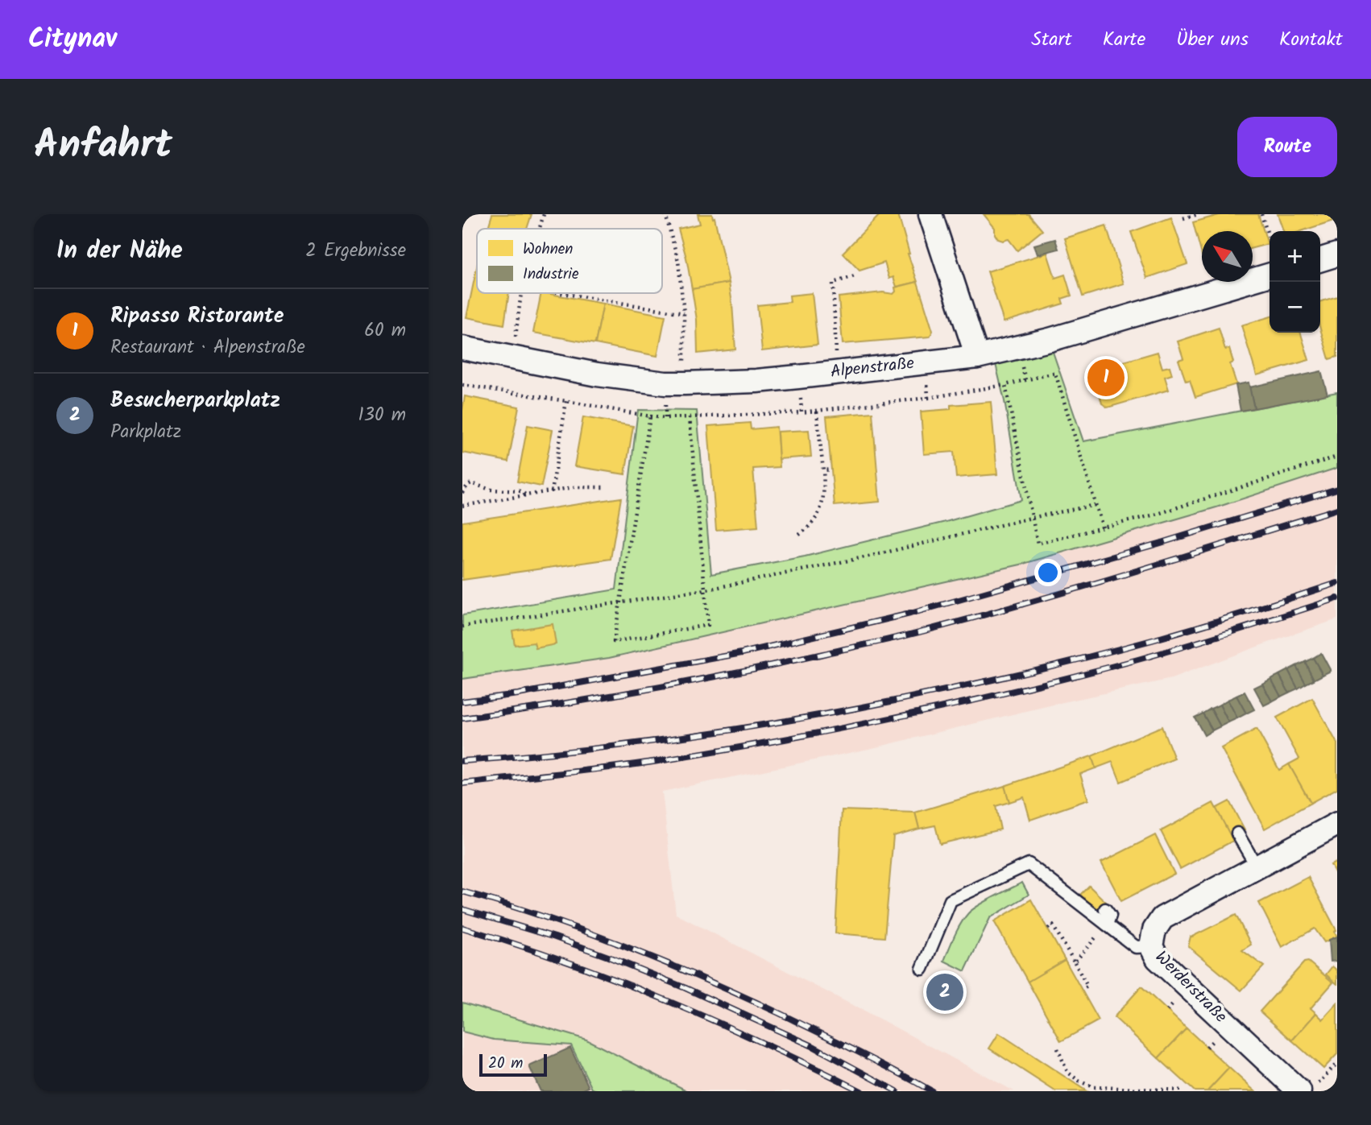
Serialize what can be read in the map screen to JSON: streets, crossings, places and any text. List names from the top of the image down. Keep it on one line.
{"streets":{"street":["Alpenstraße","Werderstraße"]},"legend":["Wohnen","Industrie"],"scale_bar":"20 m","north":"top left","page":{"header":"Citynav","nav":["Start","Karte","Über uns","Kontakt"],"title":"Anfahrt","buttons":"Route","heading":["In der Nähe","2 Ergebnisse"],"map_buttons":["+","−"],"list":[{"mark":"1","name":"Ripasso Ristorante","note":"Restaurant · Alpenstraße","value":"60 m"},{"mark":"2","name":"Besucherparkplatz","note":"Parkplatz","value":"130 m"}],"pins":["1","2"],"scale":"20 m"}}
